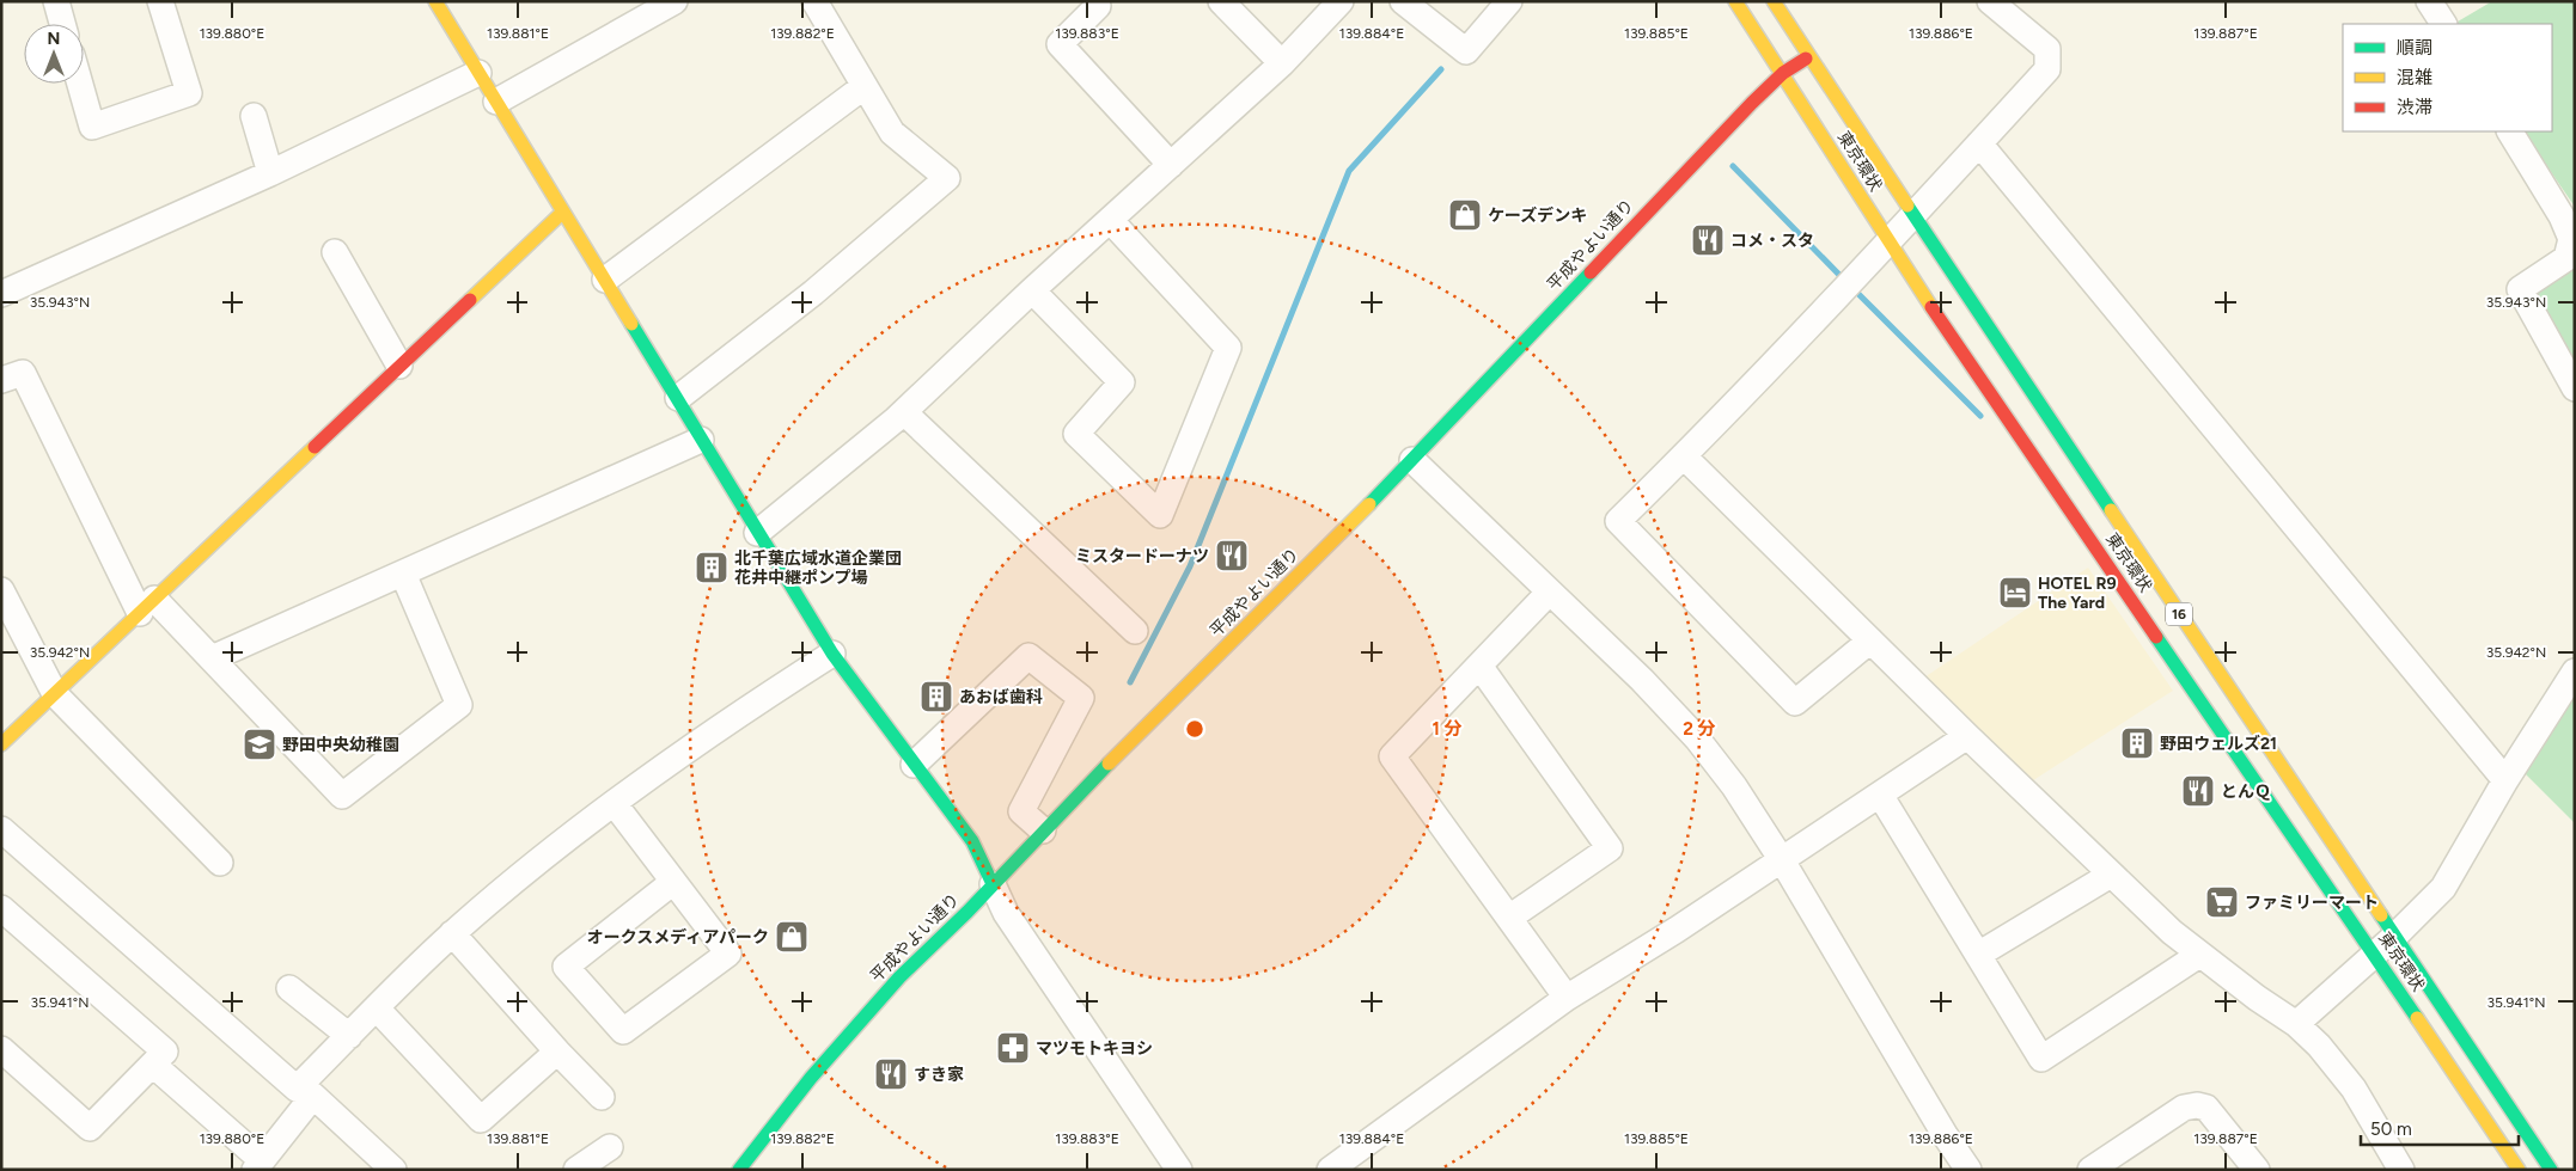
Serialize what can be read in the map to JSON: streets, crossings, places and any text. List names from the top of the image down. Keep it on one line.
{"streets":{"main road":["東京環状","平成やよい通り","16"]},"crossings":[["東京環状","平成やよい通り"]],"places":{"shop":["ケーズデンキ","オークスメディアパーク"],"restaurant":["コメ・スタ","ミスタードーナツ","とんＱ","すき家"],"building":["北千葉広域水道企業団 花井中継ポンプ場","あおば歯科","野田ウェルズ21"],"hotel":["HOTEL R9 The Yard"],"school or university":["野田中央幼稚園"],"supermarket":["ファミリーマート"],"pharmacy":["マツモトキヨシ"]},"legend":["順調","混雑","渋滞"],"scale_bar":"50 m","north":"top","coordinates":["139.880°E","139.881°E","139.882°E","139.883°E","139.884°E","139.885°E","139.886°E","139.887°E","35.943°N","35.942°N","35.941°N"],"rings":["1 分","2 分"]}
